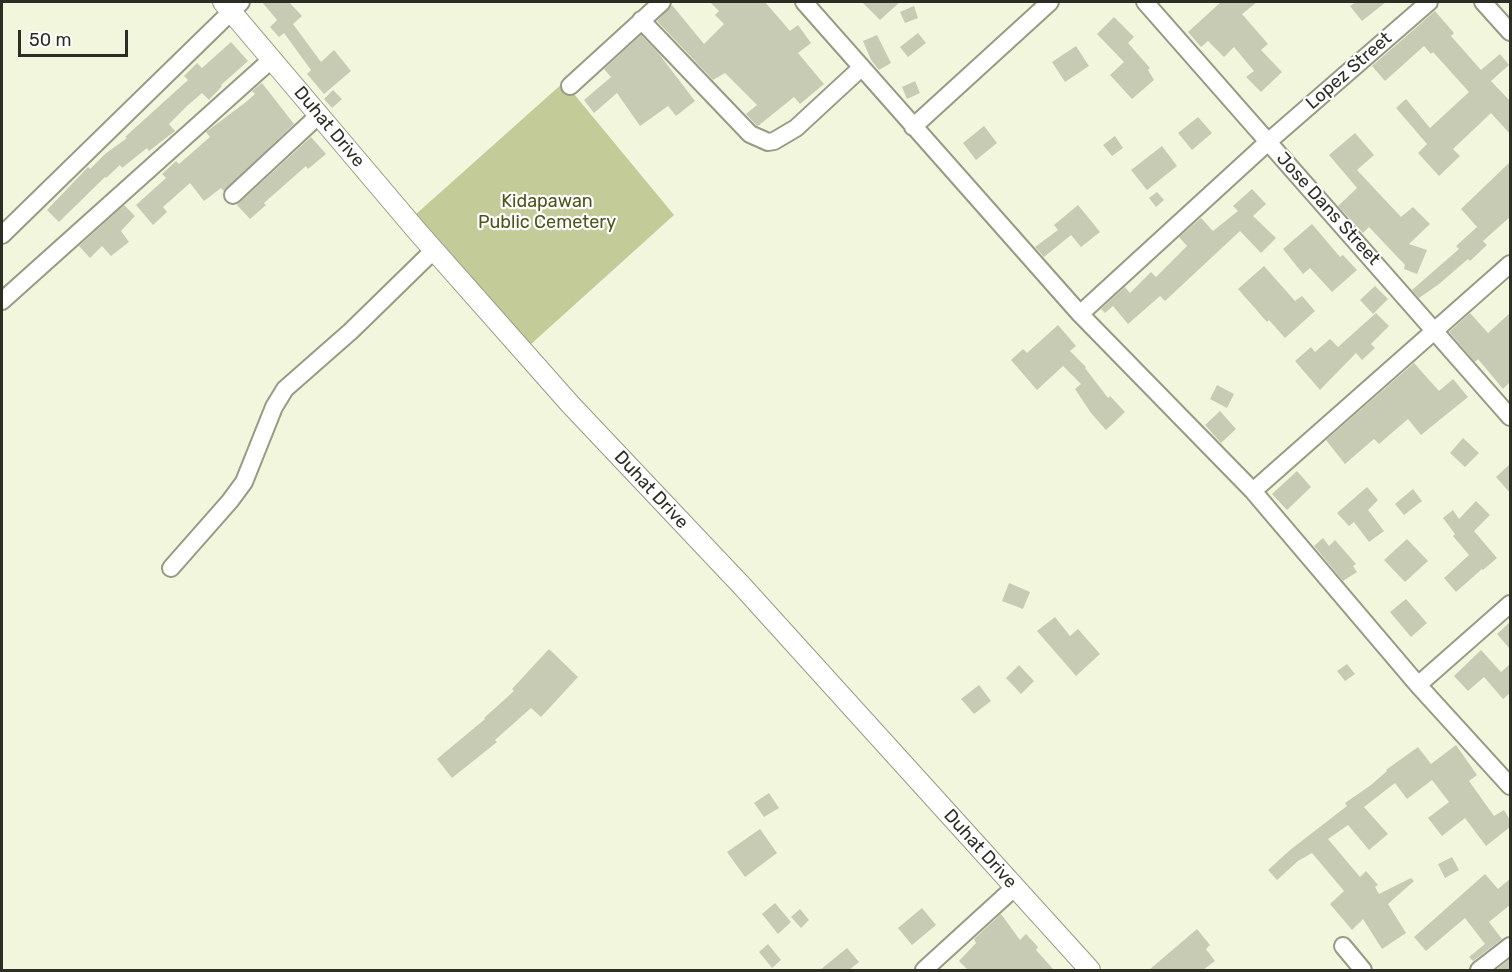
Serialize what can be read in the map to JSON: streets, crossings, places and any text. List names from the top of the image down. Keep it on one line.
{"streets":{"street":["Lopez Street","Duhat Drive","Jose Dans Street"]},"crossings":[["Lopez Street","Jose Dans Street"]],"parks":["Kidapawan Public Cemetery"],"scale_bar":"50 m"}
